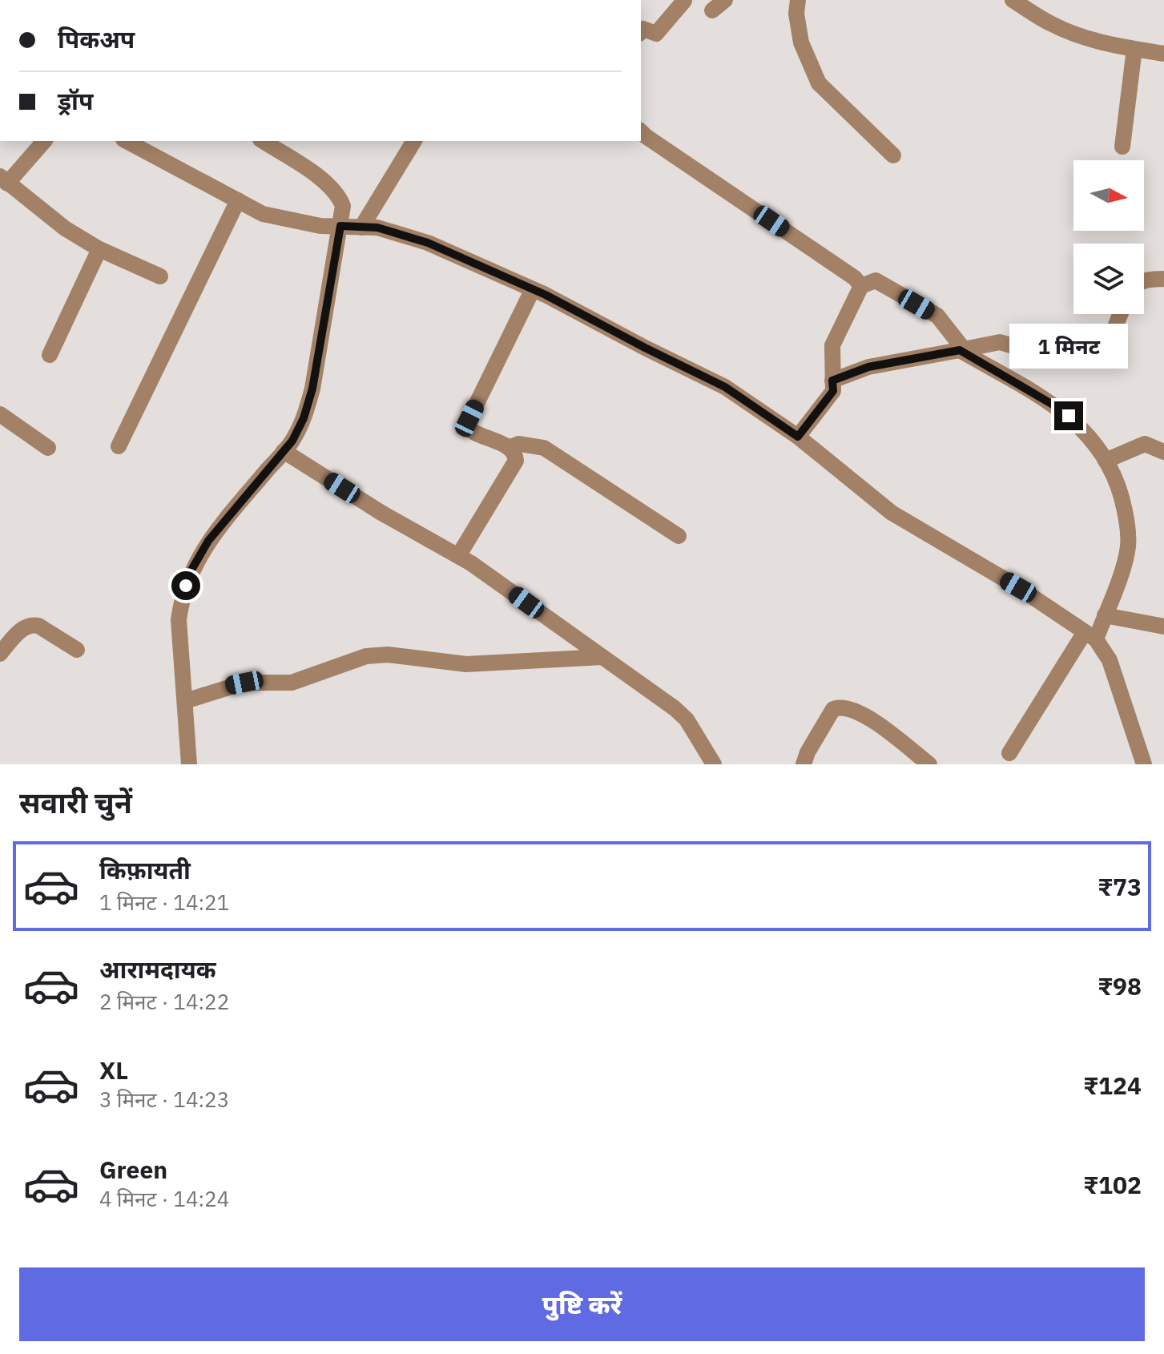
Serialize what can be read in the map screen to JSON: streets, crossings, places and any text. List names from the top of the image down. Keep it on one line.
{"north":"right","page":{"banner":["पिकअप","ड्रॉप"],"bubble":"1 मिनट","heading":"सवारी चुनें","list":[{"name":"किफ़ायती","note":"1 मिनट · 14:21","value":"₹73"},{"name":"आरामदायक","note":"2 मिनट · 14:22","value":"₹98"},{"name":"XL","note":"3 मिनट · 14:23","value":"₹124"},{"name":"Green","note":"4 मिनट · 14:24","value":"₹102"}],"buttons":"पुष्टि करें"}}
